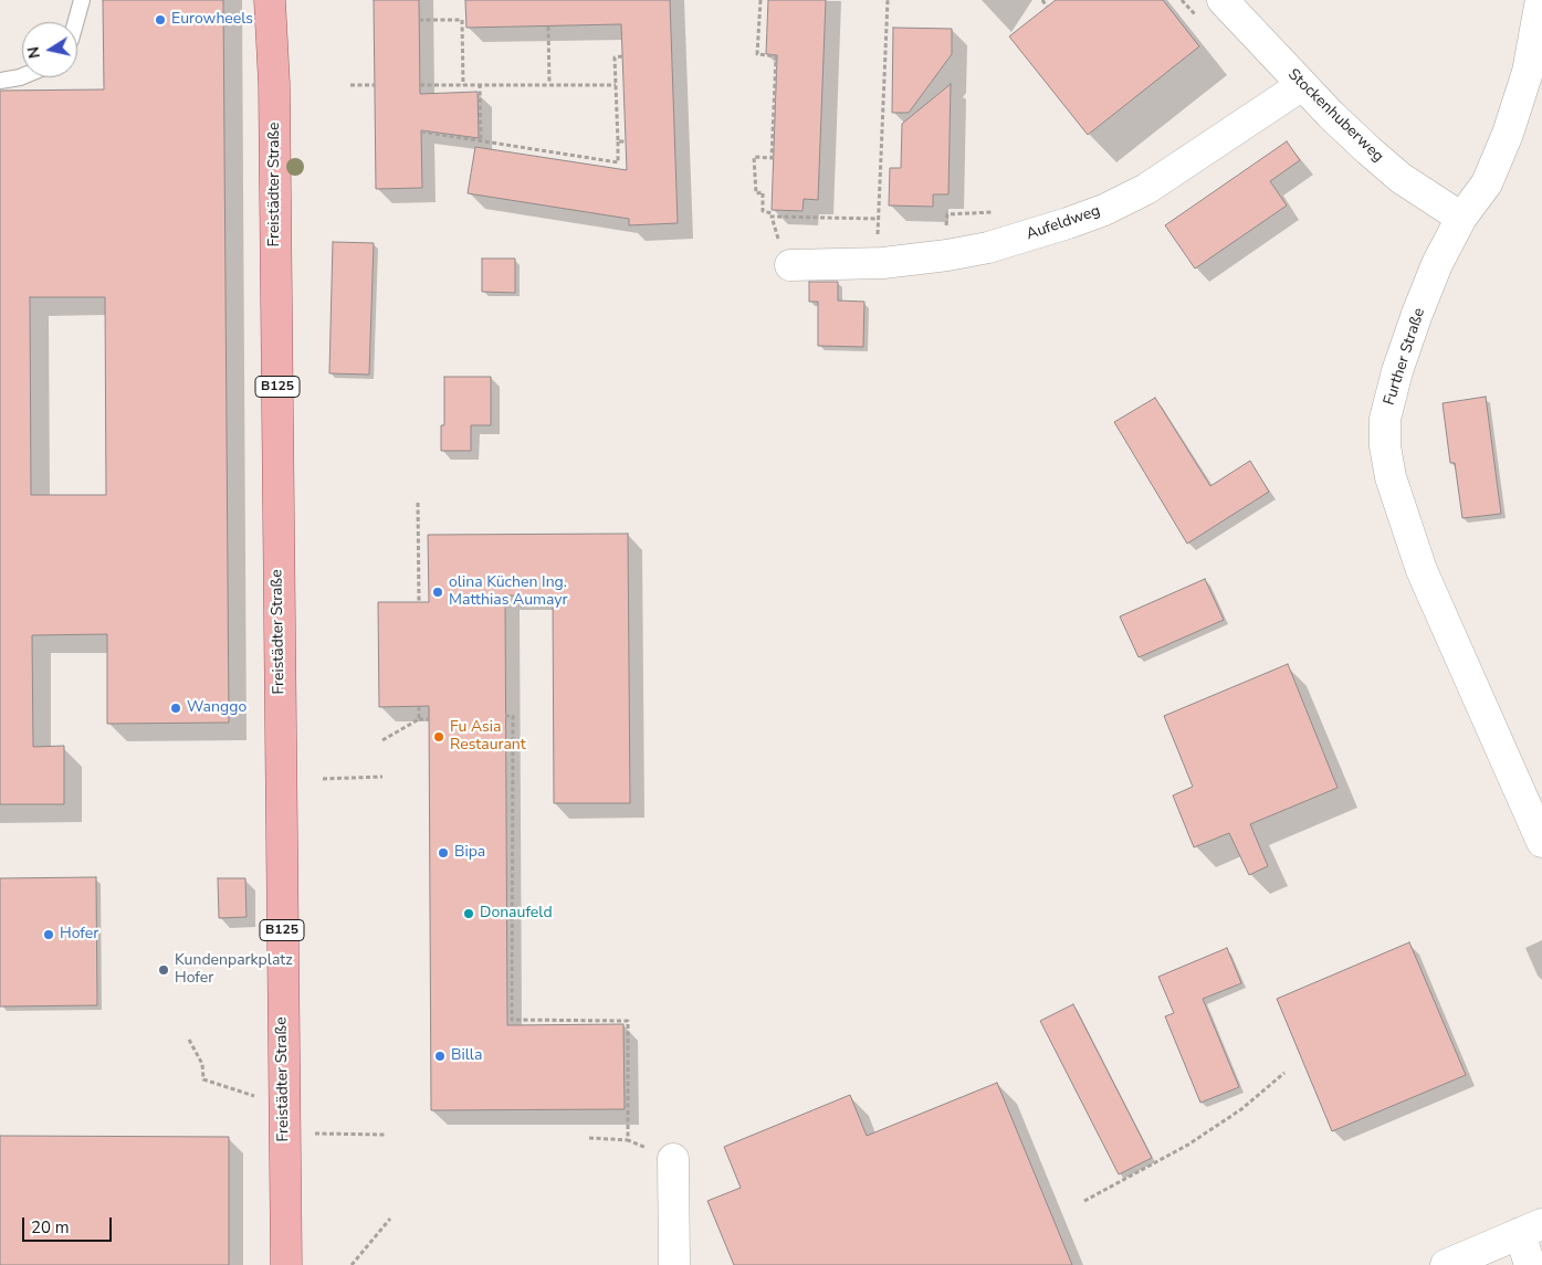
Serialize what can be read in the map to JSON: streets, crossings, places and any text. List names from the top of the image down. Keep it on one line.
{"streets":{"main road":["Freistädter Straße","B125"],"street":["Stockenhuberweg","Aufeldweg","Further Straße"]},"crossings":[["Stockenhuberweg","Aufeldweg"],["Stockenhuberweg","Further Straße"]],"places":["Eurowheels","olina Küchen Ing. Matthias Aumayr","Wanggo","Fu Asia Restaurant","Bipa","Donaufeld","Hofer","Kundenparkplatz Hofer","Billa"],"scale_bar":"20 m","north":"left"}
